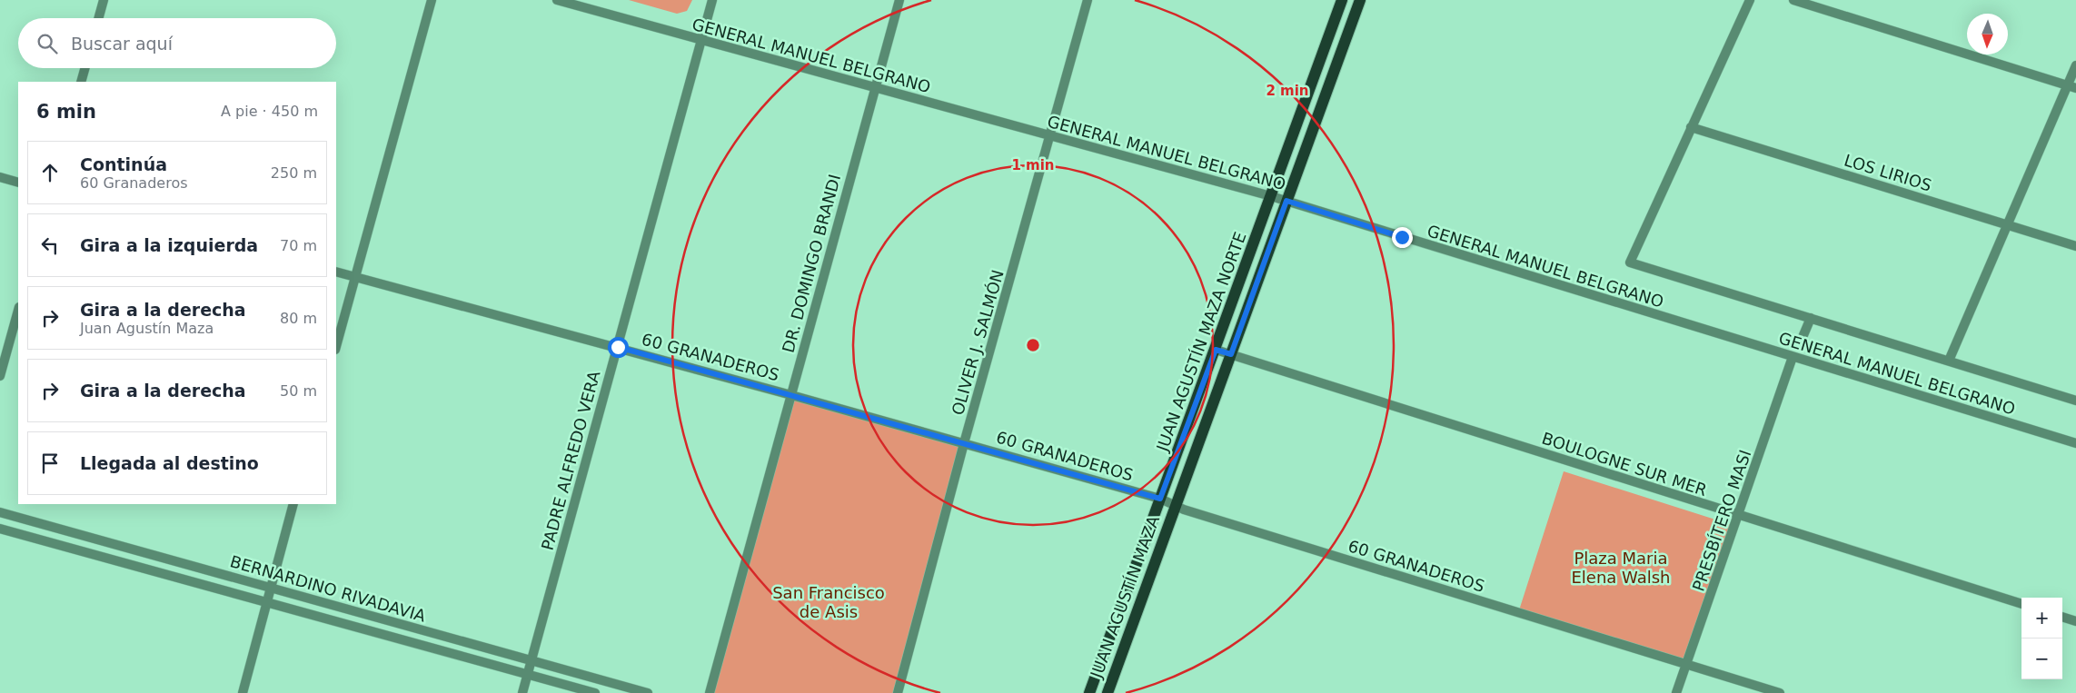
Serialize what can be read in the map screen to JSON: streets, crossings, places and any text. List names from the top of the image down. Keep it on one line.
{"streets":{"main road":["JUAN AGUSTÍN MAZA NORTE","JUAN AGUSTÍN MAZA"],"street":["GENERAL MANUEL BELGRANO","LOS LIRIOS","DR. DOMINGO BRANDI","OLIVER J. SALMÓN","60 GRANADEROS","PADRE ALFREDO VERA","BOULOGNE SUR MER","PRESBÍTERO MASI","BERNARDINO RIVADAVIA"]},"crossings":[["GENERAL MANUEL BELGRANO","DR. DOMINGO BRANDI"],["GENERAL MANUEL BELGRANO","JUAN AGUSTÍN MAZA NORTE"],["GENERAL MANUEL BELGRANO","OLIVER J. SALMÓN"],["GENERAL MANUEL BELGRANO","PADRE ALFREDO VERA"],["GENERAL MANUEL BELGRANO","PRESBÍTERO MASI"],["GENERAL MANUEL BELGRANO","JUAN AGUSTÍN MAZA"],["DR. DOMINGO BRANDI","60 GRANADEROS"],["JUAN AGUSTÍN MAZA NORTE","60 GRANADEROS"],["JUAN AGUSTÍN MAZA NORTE","BOULOGNE SUR MER"],["OLIVER J. SALMÓN","60 GRANADEROS"],["60 GRANADEROS","PADRE ALFREDO VERA"],["60 GRANADEROS","PRESBÍTERO MASI"],["60 GRANADEROS","JUAN AGUSTÍN MAZA"],["PADRE ALFREDO VERA","BERNARDINO RIVADAVIA"],["BOULOGNE SUR MER","PRESBÍTERO MASI"],["BOULOGNE SUR MER","JUAN AGUSTÍN MAZA"]],"parks":["Plaza Maria Elena Walsh","San Francisco de Asis"],"north":"bottom","page":{"search":"Buscar aquí","heading":["6 min","A pie · 450 m"],"list":[["Continúa","60 Granaderos","250 m"],["Gira a la izquierda","70 m"],["Gira a la derecha","Juan Agustín Maza","80 m"],["Gira a la derecha","50 m"],"Llegada al destino"],"map_buttons":["+","−"]},"rings":["2 min","1 min"]}
